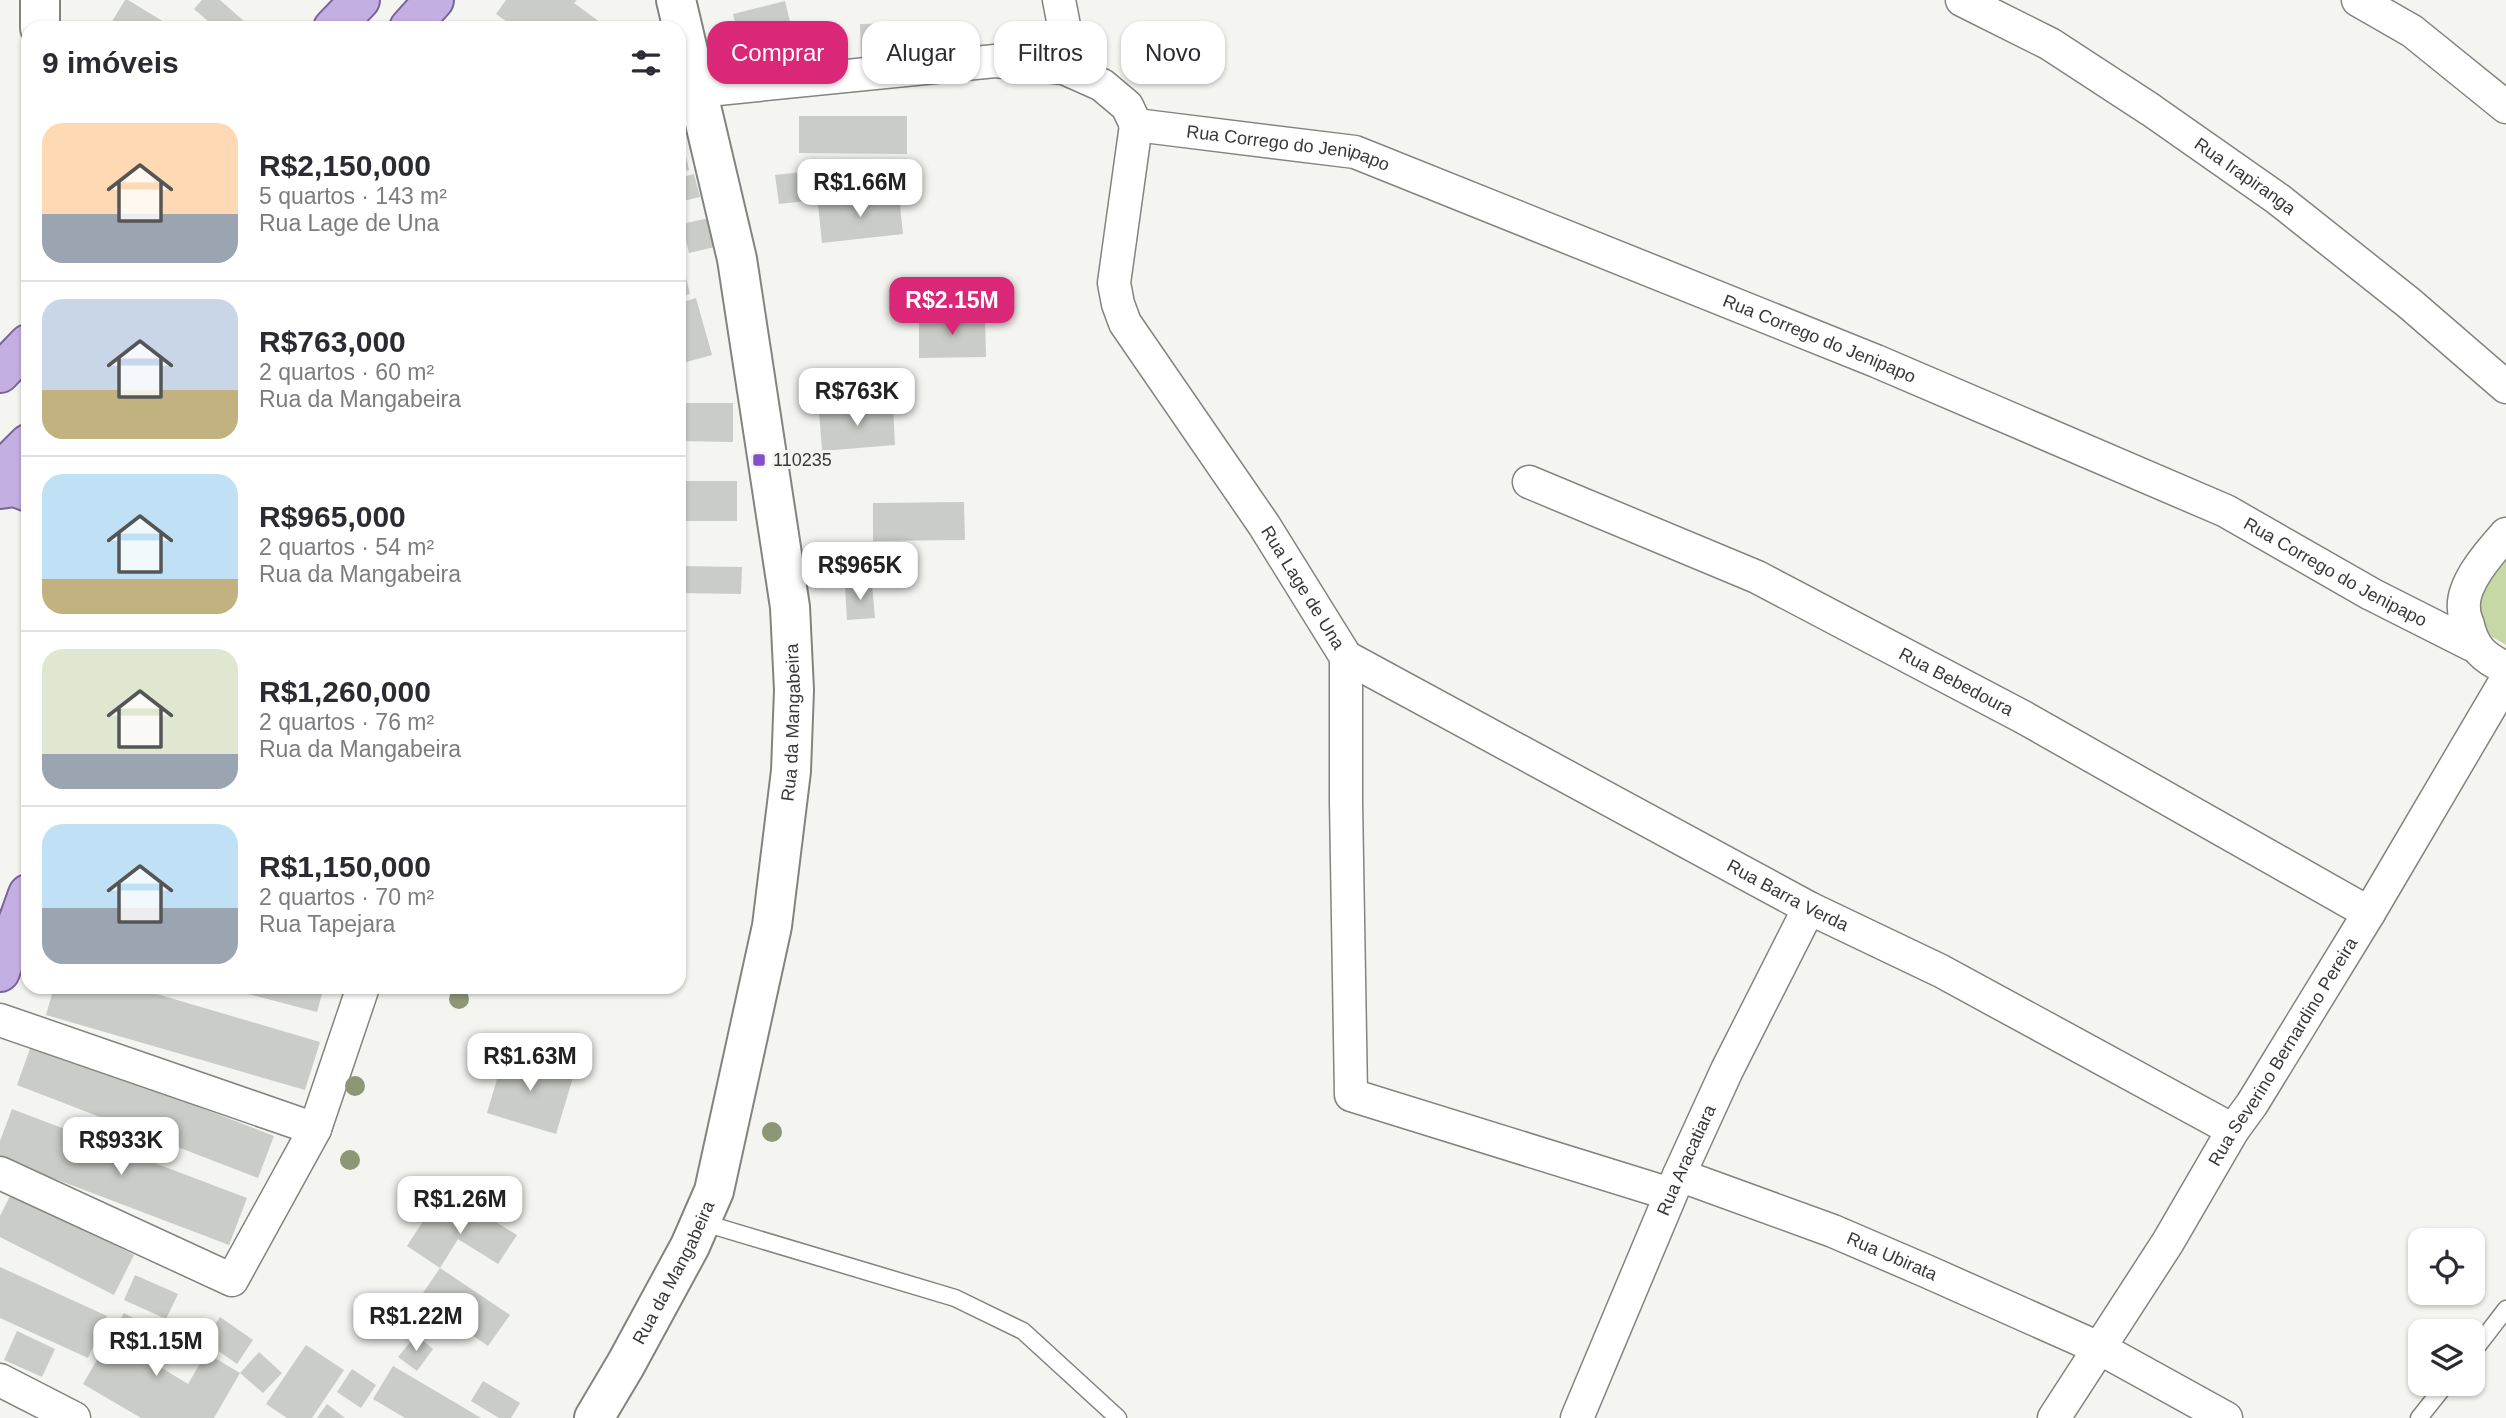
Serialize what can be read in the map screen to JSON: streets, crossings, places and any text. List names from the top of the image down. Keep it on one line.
{"streets":{"street":["Rua Corrego do Jenipapo","Rua Irapiranga","Rua Lage de Una","Rua Bebedoura","Rua da Mangabeira","Rua Barra Verda","Rua Severino Bernardino Pereira","Rua Aracatiara","Rua Ubirata"]},"crossings":[["Rua Corrego do Jenipapo","Rua Lage de Una"],["Rua Lage de Una","Rua Barra Verda"],["Rua Lage de Una","Rua Ubirata"],["Rua Bebedoura","Rua Severino Bernardino Pereira"],["Rua Barra Verda","Rua Severino Bernardino Pereira"],["Rua Barra Verda","Rua Aracatiara"],["Rua Severino Bernardino Pereira","Rua Ubirata"],["Rua Aracatiara","Rua Ubirata"]],"places":{"transit":["110235"]},"page":{"chip":["Comprar","Alugar","Filtros","Novo"],"heading":"9 imóveis","list":[{"name":"R$2,150,000","note":"5 quartos · 143 m² · Rua Lage de Una"},{"name":"R$763,000","note":"2 quartos · 60 m² · Rua da Mangabeira"},{"name":"R$965,000","note":"2 quartos · 54 m² · Rua da Mangabeira"},{"name":"R$1,260,000","note":"2 quartos · 76 m² · Rua da Mangabeira"},{"name":"R$1,150,000","note":"2 quartos · 70 m² · Rua Tapejara"}],"price":["R$1.66M","R$2.15M","R$763K","R$965K","R$1.63M","R$933K","R$1.26M","R$1.22M","R$1.15M"]}}
